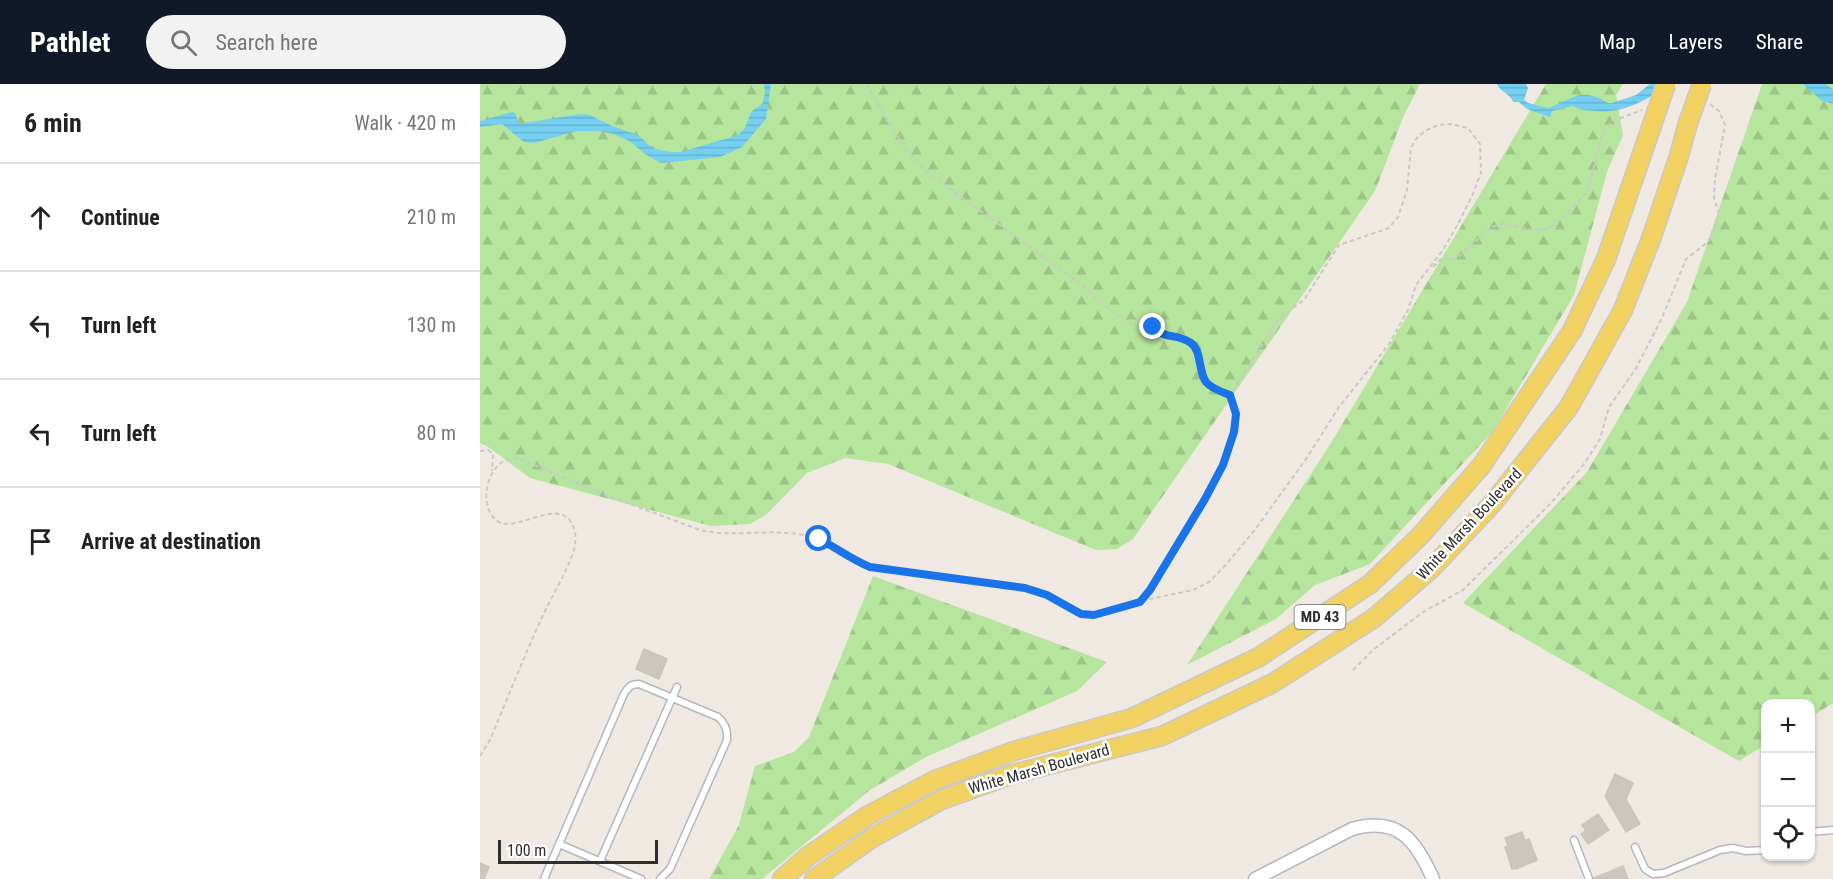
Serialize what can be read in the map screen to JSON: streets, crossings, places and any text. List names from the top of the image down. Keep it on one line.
{"streets":{"main road":["White Marsh Boulevard","MD 43"]},"scale_bar":"100 m","page":{"header":"Pathlet","search":"Search here","nav":["Map","Layers","Share"],"heading":["6 min","Walk · 420 m"],"list":[["Continue","210 m"],["Turn left","130 m"],["Turn left","80 m"],"Arrive at destination"],"map_buttons":["+","−"],"scale":"100 m"}}
